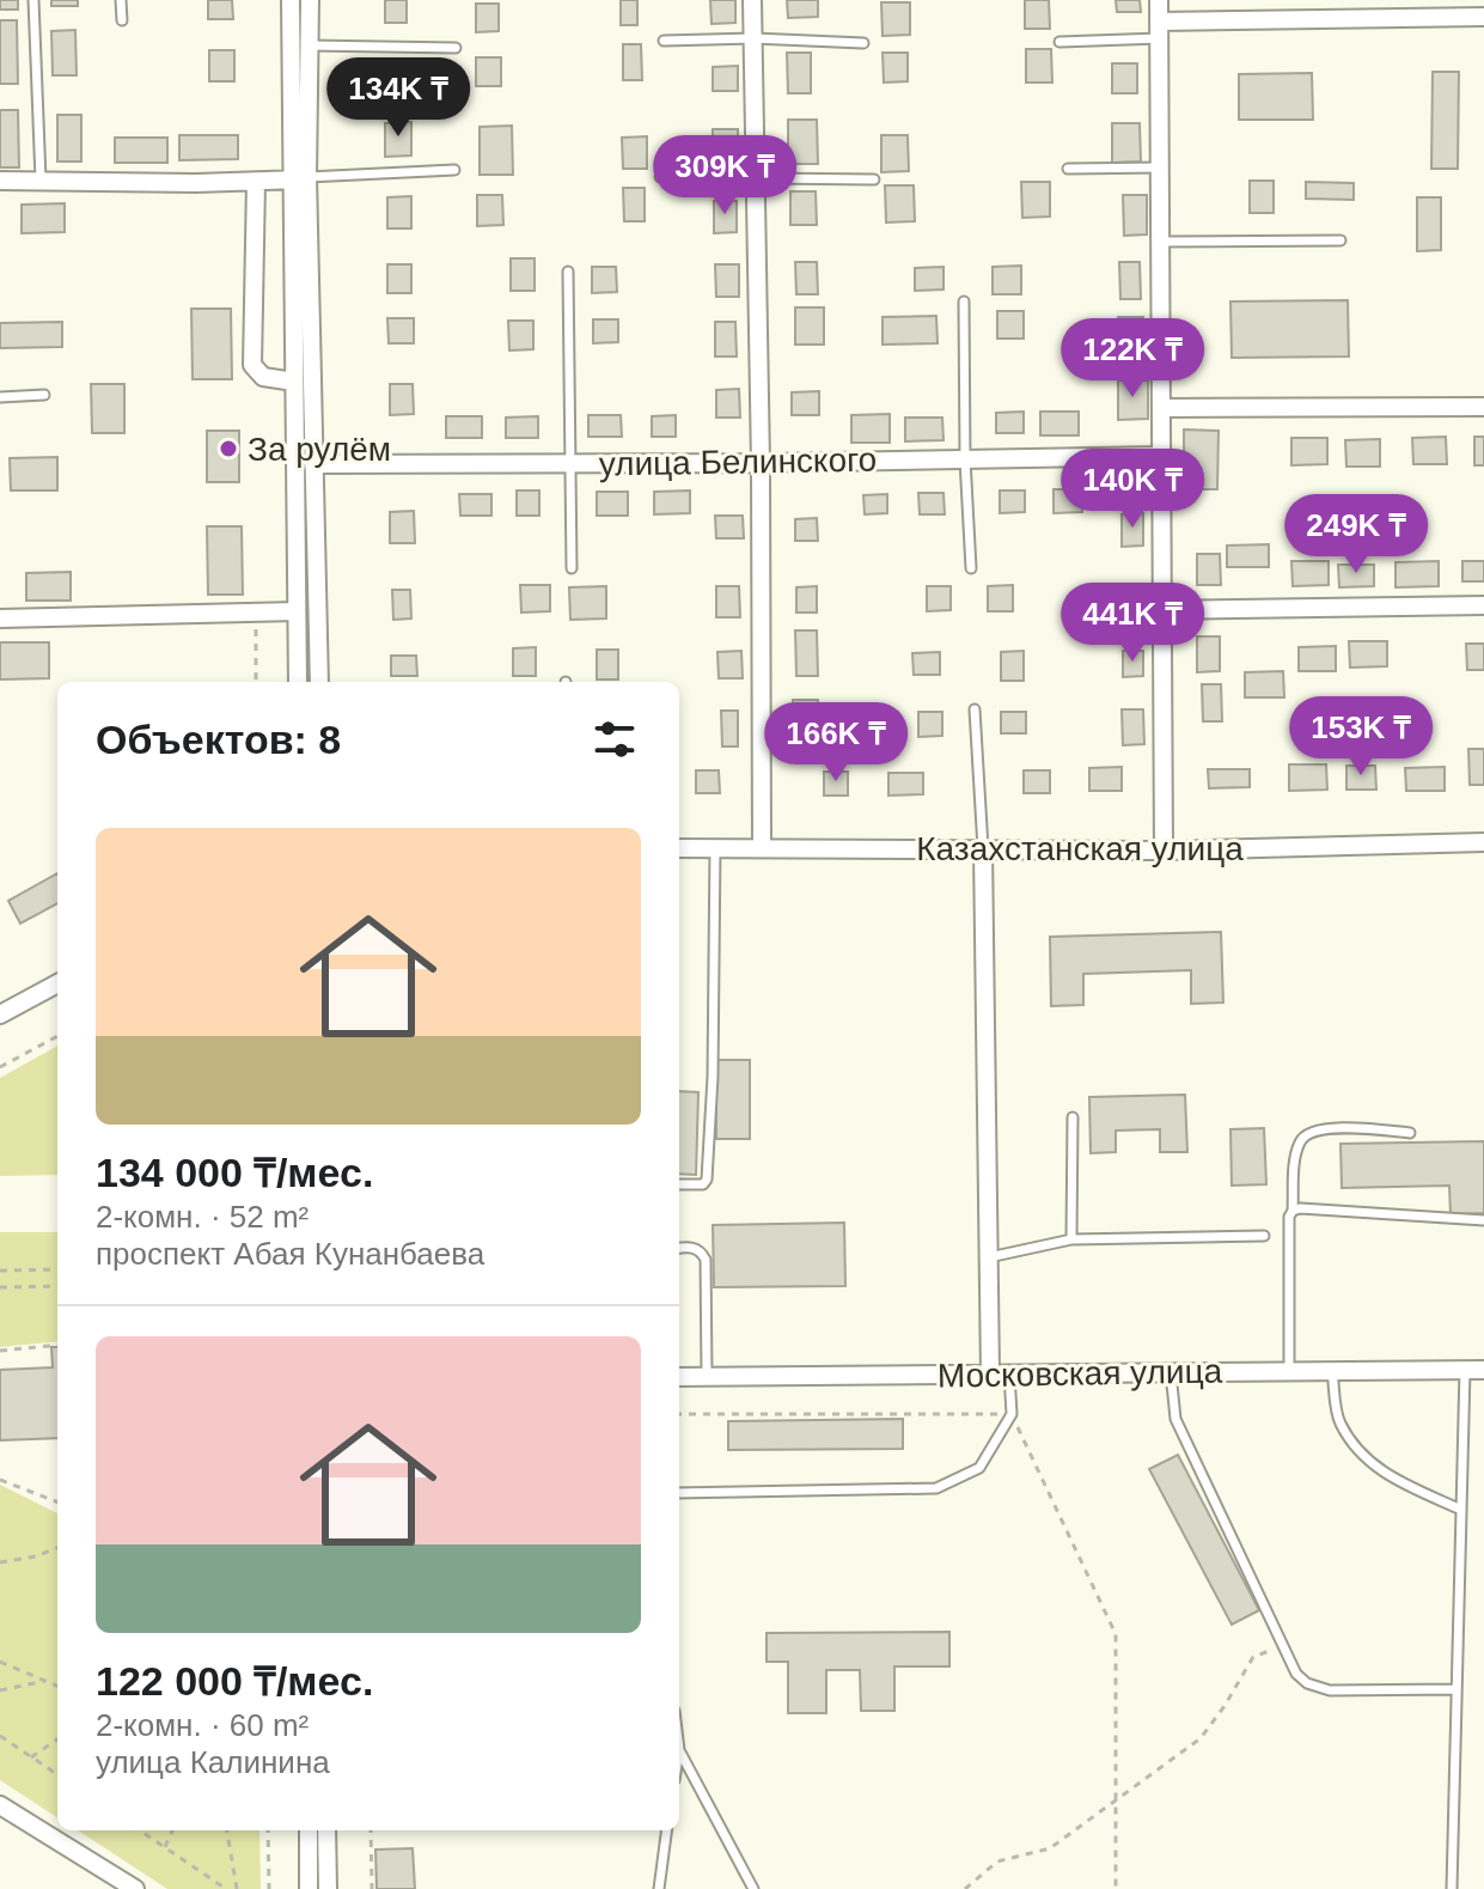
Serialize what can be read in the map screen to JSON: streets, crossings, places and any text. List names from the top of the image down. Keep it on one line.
{"streets":{"street":["улица Белинского","Казахстанская улица","Московская улица"]},"places":["За рулём"],"page":{"price":["134K ₸","309K ₸","122K ₸","140K ₸","249K ₸","441K ₸","153K ₸","166K ₸"],"heading":"Объектов: 8","list":[{"name":"134 000 ₸/мес.","note":"2-комн. · 52 m² · проспект Абая Кунанбаева"},{"name":"122 000 ₸/мес.","note":"2-комн. · 60 m² · улица Калинина"}]}}
